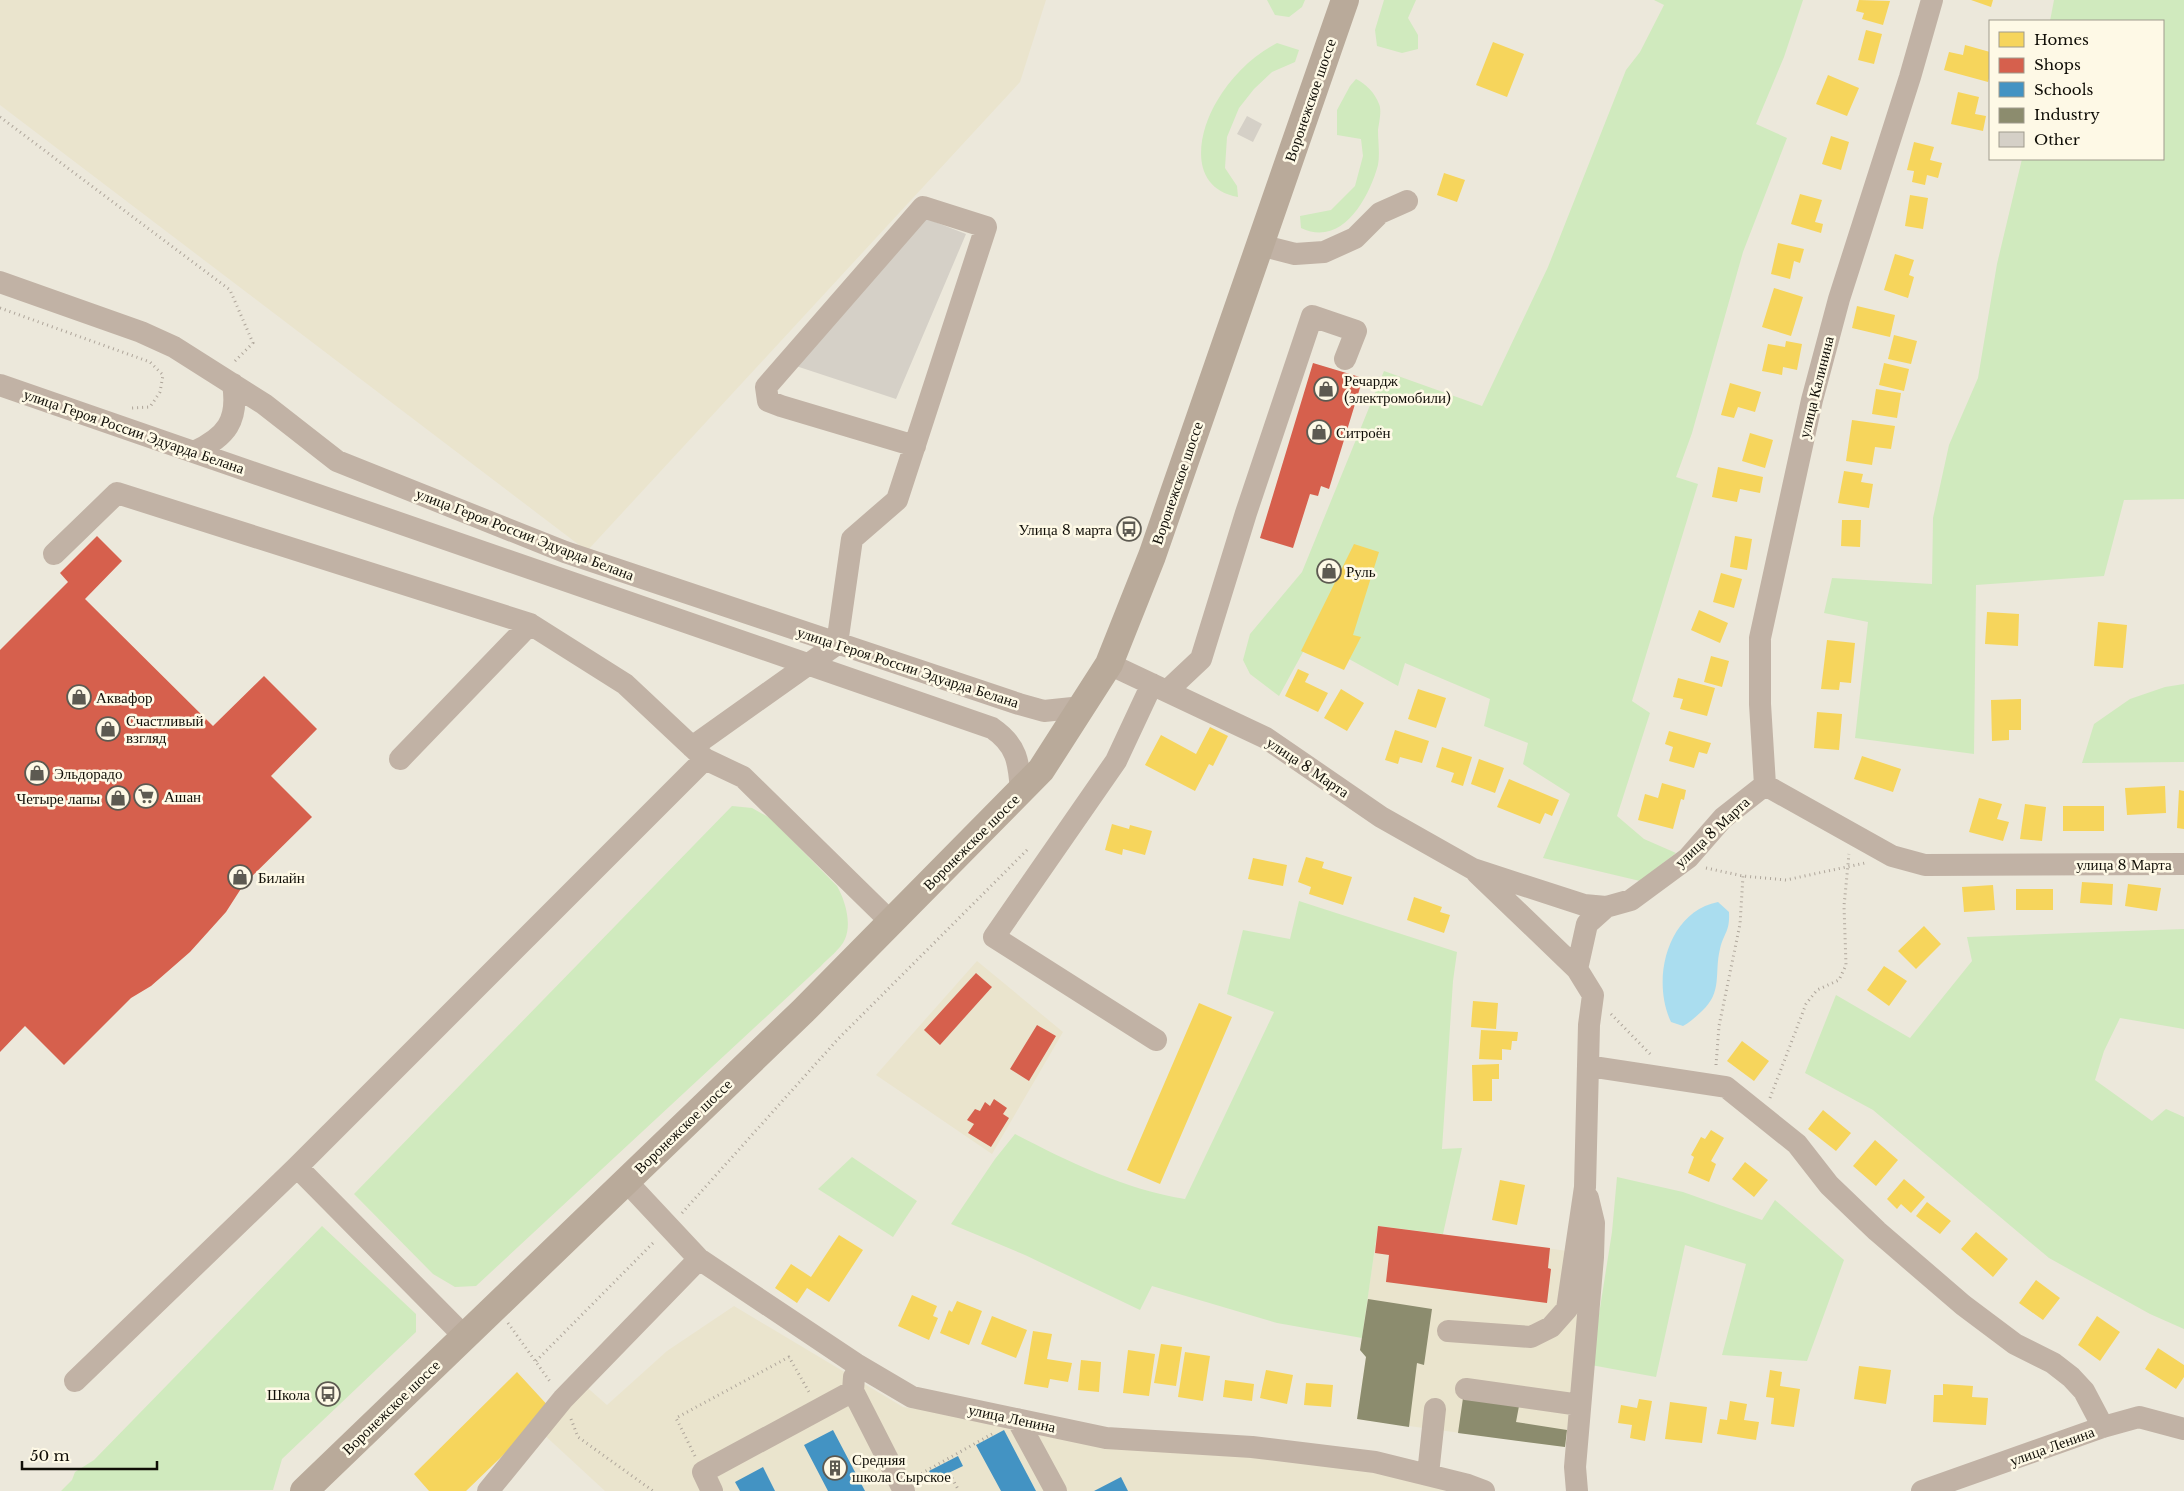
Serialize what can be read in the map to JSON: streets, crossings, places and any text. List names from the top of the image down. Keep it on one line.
{"streets":{"main road":["Воронежское шоссе"],"street":["улица Калинина","улица Героя России Эдуарда Белана","улица 8 Марта","улица Ленина"]},"crossings":[["Воронежское шоссе","улица Героя России Эдуарда Белана"],["Воронежское шоссе","улица 8 Марта"],["Воронежское шоссе","улица Ленина"],["улица Калинина","улица 8 Марта"]],"places":{"shop":["Речардж (электромобили)","Ситроён","Руль","Аквафор","Счастливый взгляд","Эльдорадо","Четыре лапы","Билайн"],"bus stop":["Улица 8 марта","Школа"],"supermarket":["Ашан"],"building":["Средняя школа Сырское"]},"legend":["Homes","Shops","Schools","Industry","Other"],"scale_bar":"50 m"}
